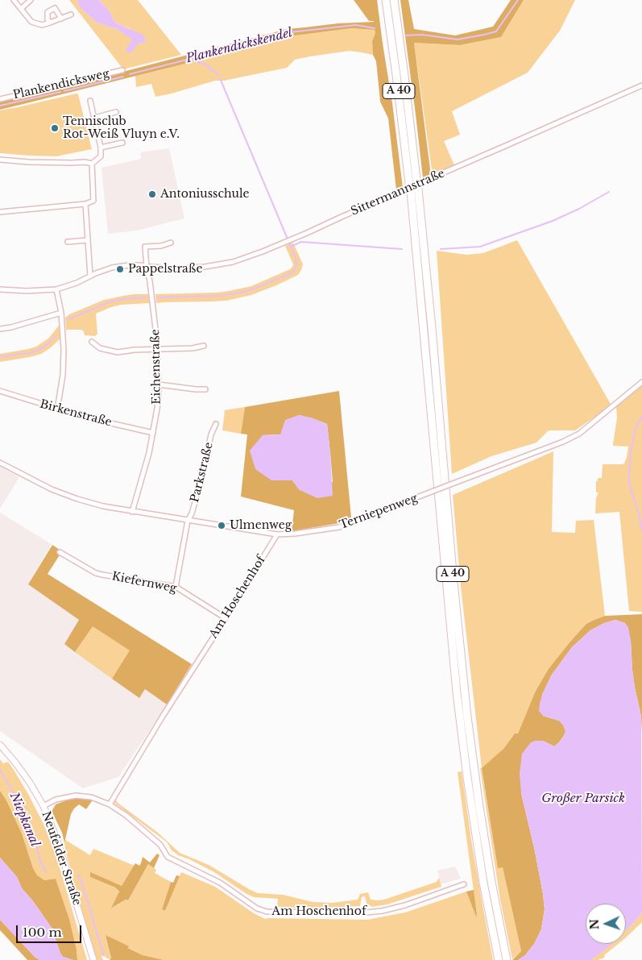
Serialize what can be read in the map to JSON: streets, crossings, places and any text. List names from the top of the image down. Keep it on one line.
{"streets":{"highway":["A 40"],"main road":["Neufelder Straße"],"street":["Plankendicksweg","Sittermannstraße","Eichenstraße","Birkenstraße","Parkstraße","Terniepenweg","Kiefernweg","Am Hoschenhof"]},"crossings":[["Sittermannstraße","Eichenstraße"],["Eichenstraße","Birkenstraße"],["Eichenstraße","Terniepenweg"],["Parkstraße","Terniepenweg"],["Terniepenweg","Am Hoschenhof"],["Kiefernweg","Am Hoschenhof"],["Am Hoschenhof","Neufelder Straße"]],"water":["Plankendickskendel","Großer Parsick","Niepkanal"],"places":["Tennisclub Rot-Weiß Vluyn e.V.","Antoniusschule","Pappelstraße","Ulmenweg"],"scale_bar":"100 m","north":"left"}
